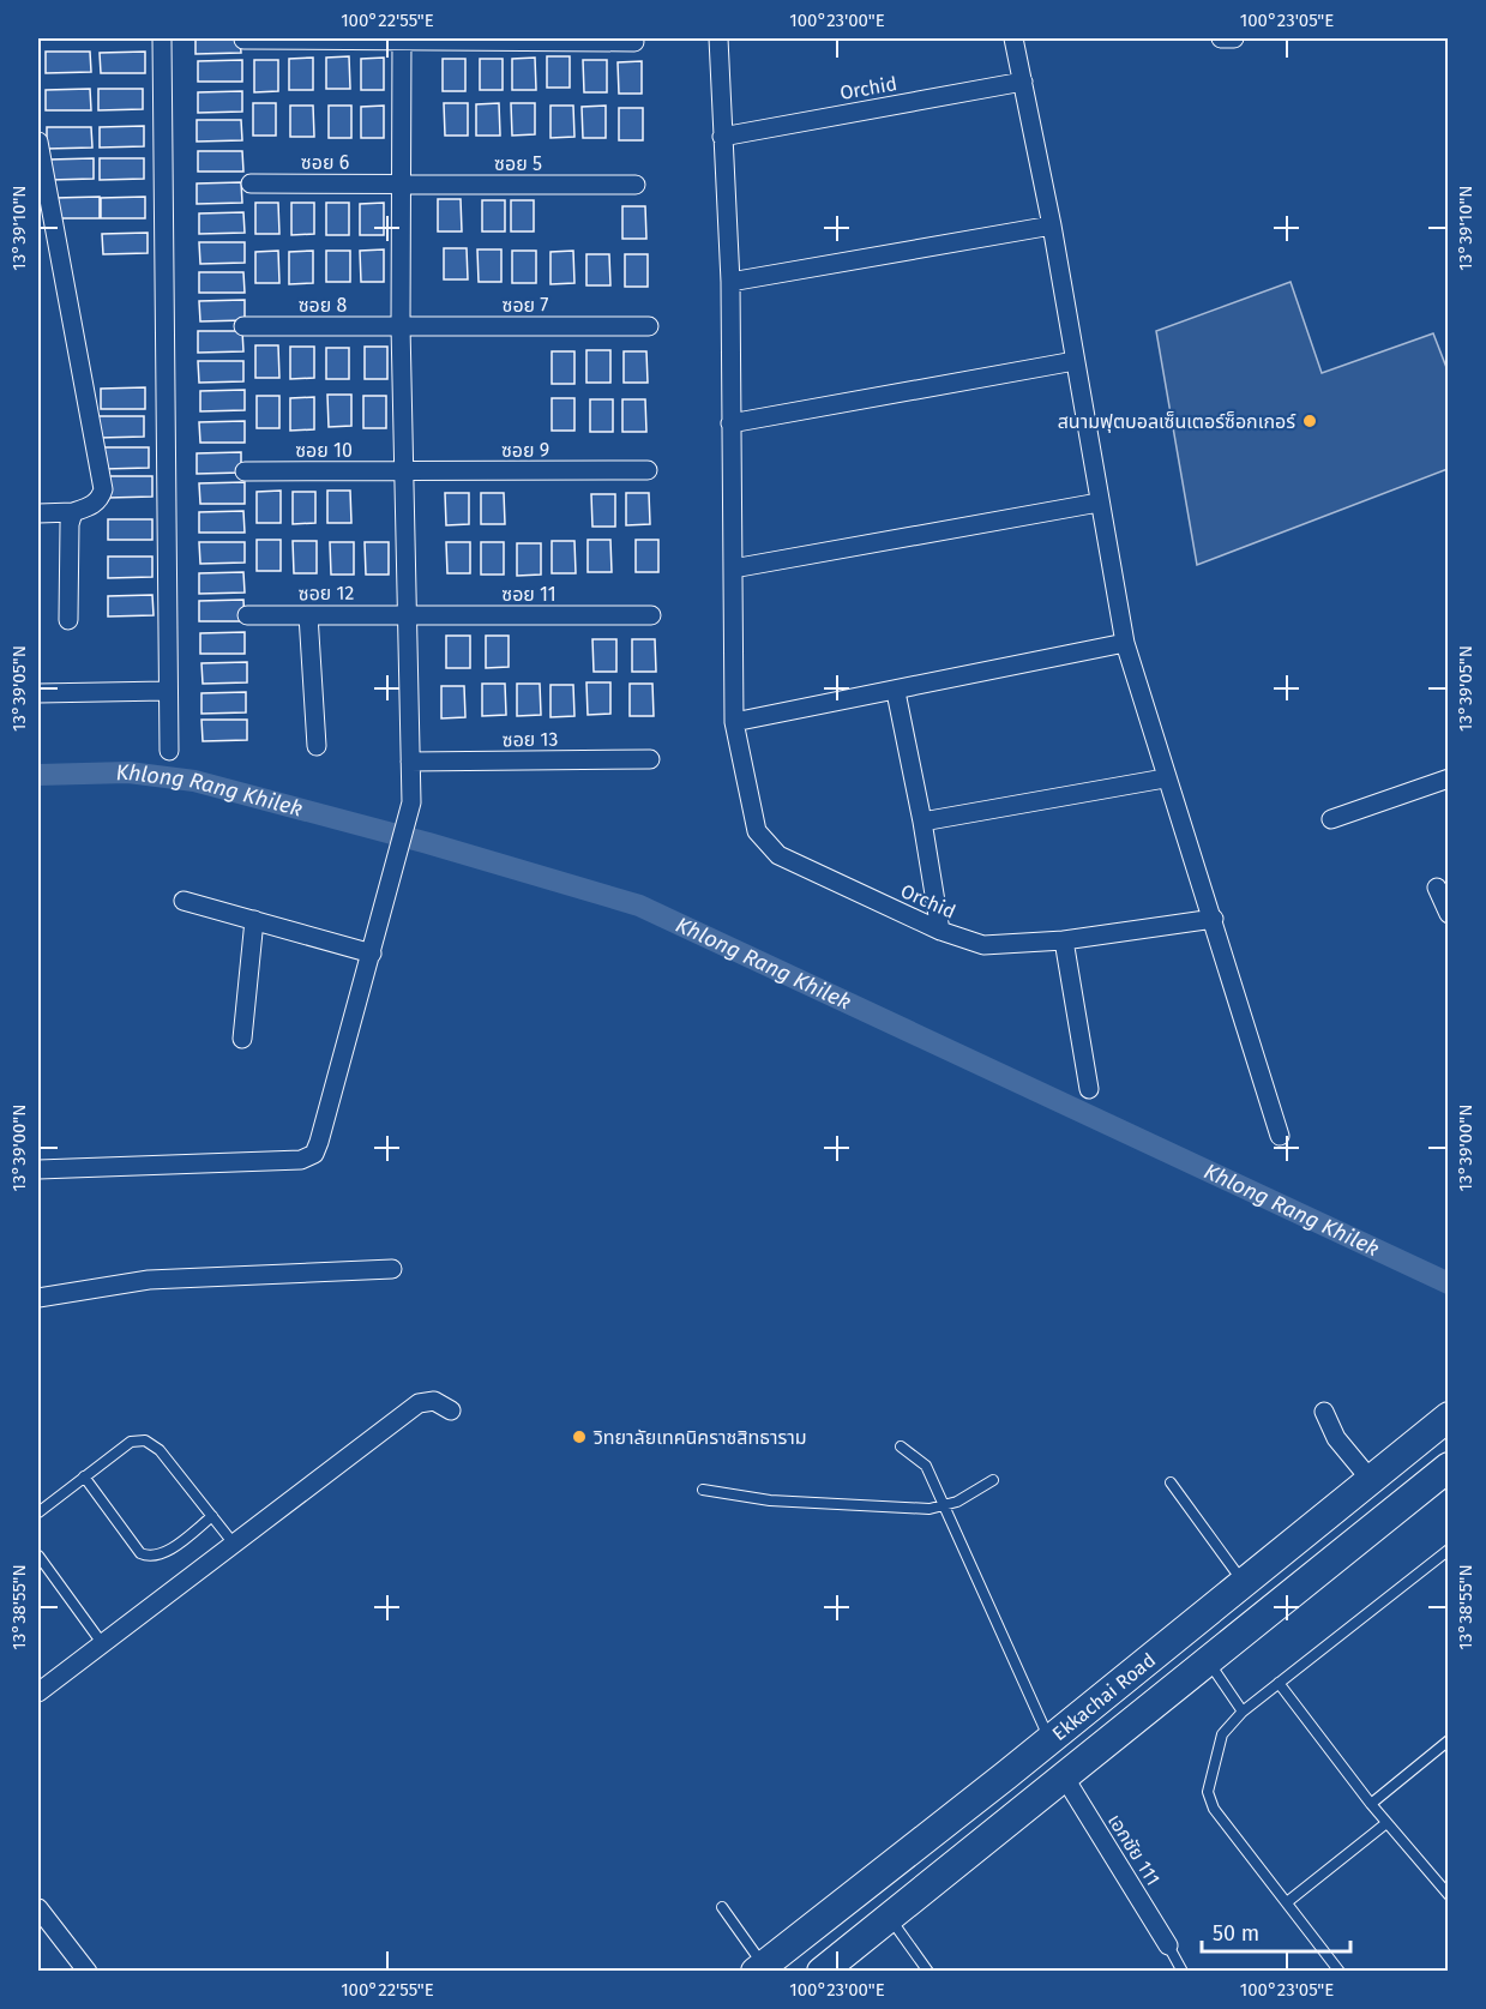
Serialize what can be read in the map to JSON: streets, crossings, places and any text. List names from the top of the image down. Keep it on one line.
{"streets":{"main road":["Ekkachai Road"],"street":["Orchid","ซอย 6","ซอย 5","ซอย 8","ซอย 7","ซอย 10","ซอย 9","ซอย 12","ซอย 11","ซอย 13","เอกชัย 111"]},"crossings":[["ซอย 6","ซอย 5"],["ซอย 8","ซอย 7"],["ซอย 10","ซอย 9"],["ซอย 12","ซอย 11"],["Ekkachai Road","เอกชัย 111"]],"water":["Khlong Rang Khilek"],"places":["สนามฟุตบอลเซ็นเตอร์ซ็อกเกอร์","วิทยาลัยเทคนิคราชสิทธาราม"],"scale_bar":"50 m","coordinates":["100°22'55\"E","100°23'00\"E","100°23'05\"E","13°39'10\"N","13°39'05\"N","13°39'00\"N","13°38'55\"N"]}
